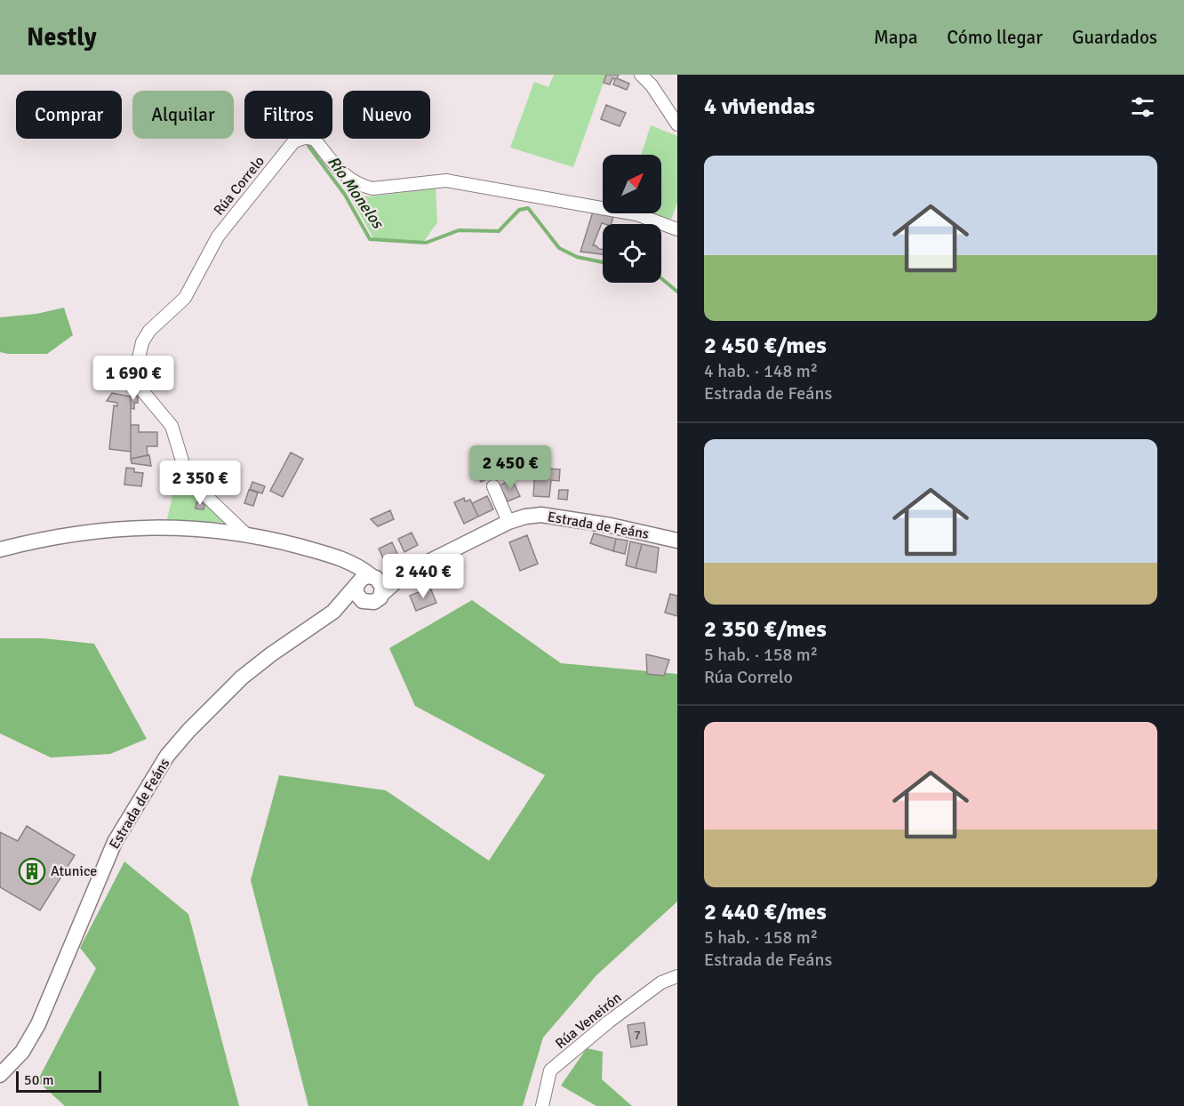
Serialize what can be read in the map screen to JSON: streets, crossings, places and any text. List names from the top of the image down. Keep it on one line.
{"streets":{"street":["Rúa Correlo","Estrada de Feáns","Rúa Veneirón"]},"water":["Río Monelos"],"places":{"building":["Atunice"]},"house_numbers":["7"],"scale_bar":"50 m","north":"top right","page":{"header":"Nestly","nav":["Mapa","Cómo llegar","Guardados"],"heading":"4 viviendas","chip":["Comprar","Alquilar","Filtros","Nuevo"],"list":[{"name":"2 450 €/mes","note":"4 hab. · 148 m² · Estrada de Feáns"},{"name":"2 350 €/mes","note":"5 hab. · 158 m² · Rúa Correlo"},{"name":"2 440 €/mes","note":"5 hab. · 158 m² · Estrada de Feáns"}],"price":["1 690 €","2 450 €","2 350 €","2 440 €"],"scale":"50 m"}}
